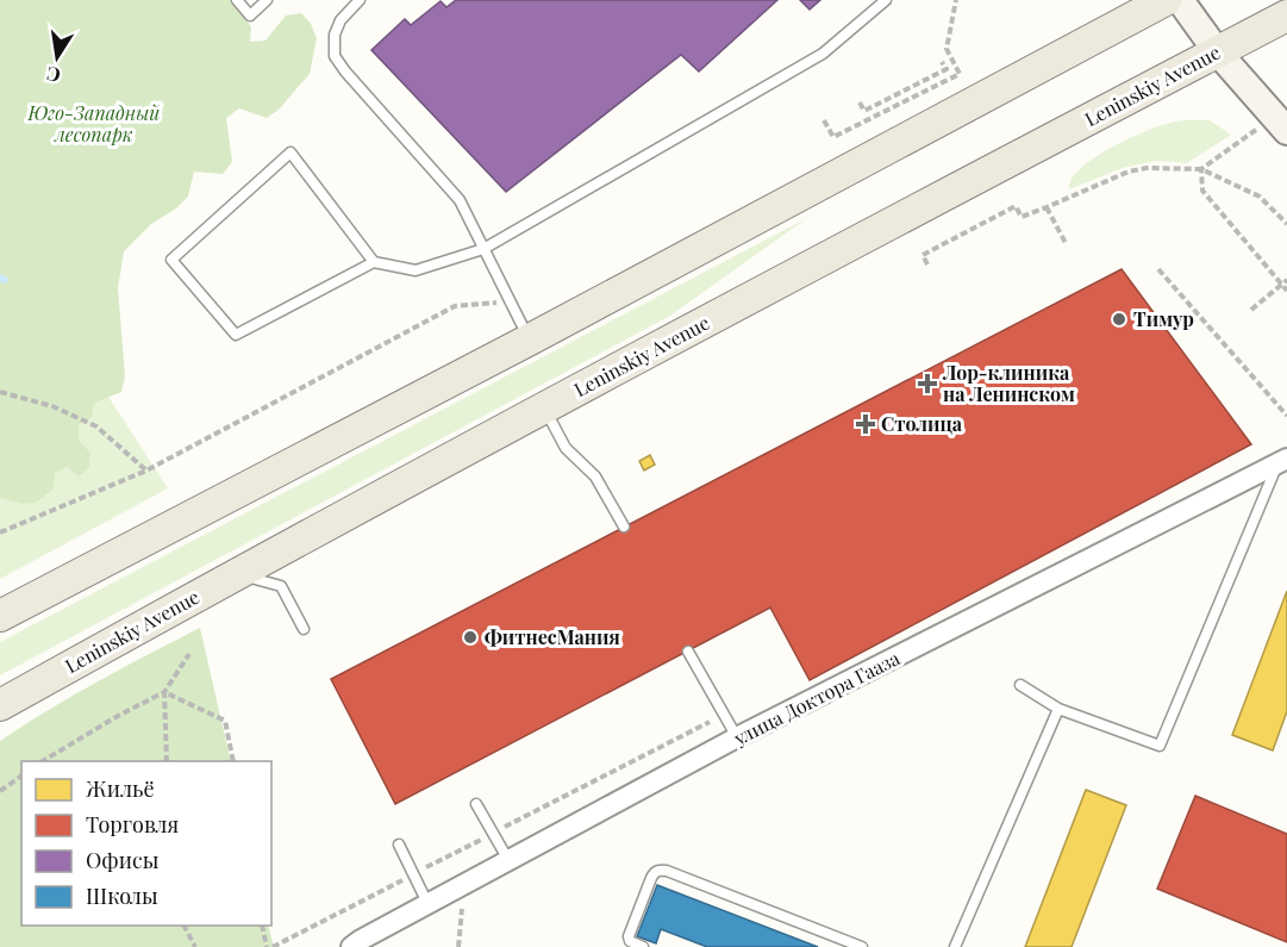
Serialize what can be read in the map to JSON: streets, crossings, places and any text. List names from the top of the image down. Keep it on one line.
{"streets":{"main road":["Leninskiy Avenue"],"street":["улица Доктора Гааза"]},"parks":["Юго-Западный лесопарк"],"places":{"other":["Тимур","ФитнесМания"],"health":["Лор-клиника на Ленинском","Столица"]},"legend":["Жильё","Торговля","Офисы","Школы"],"north":"bottom"}
